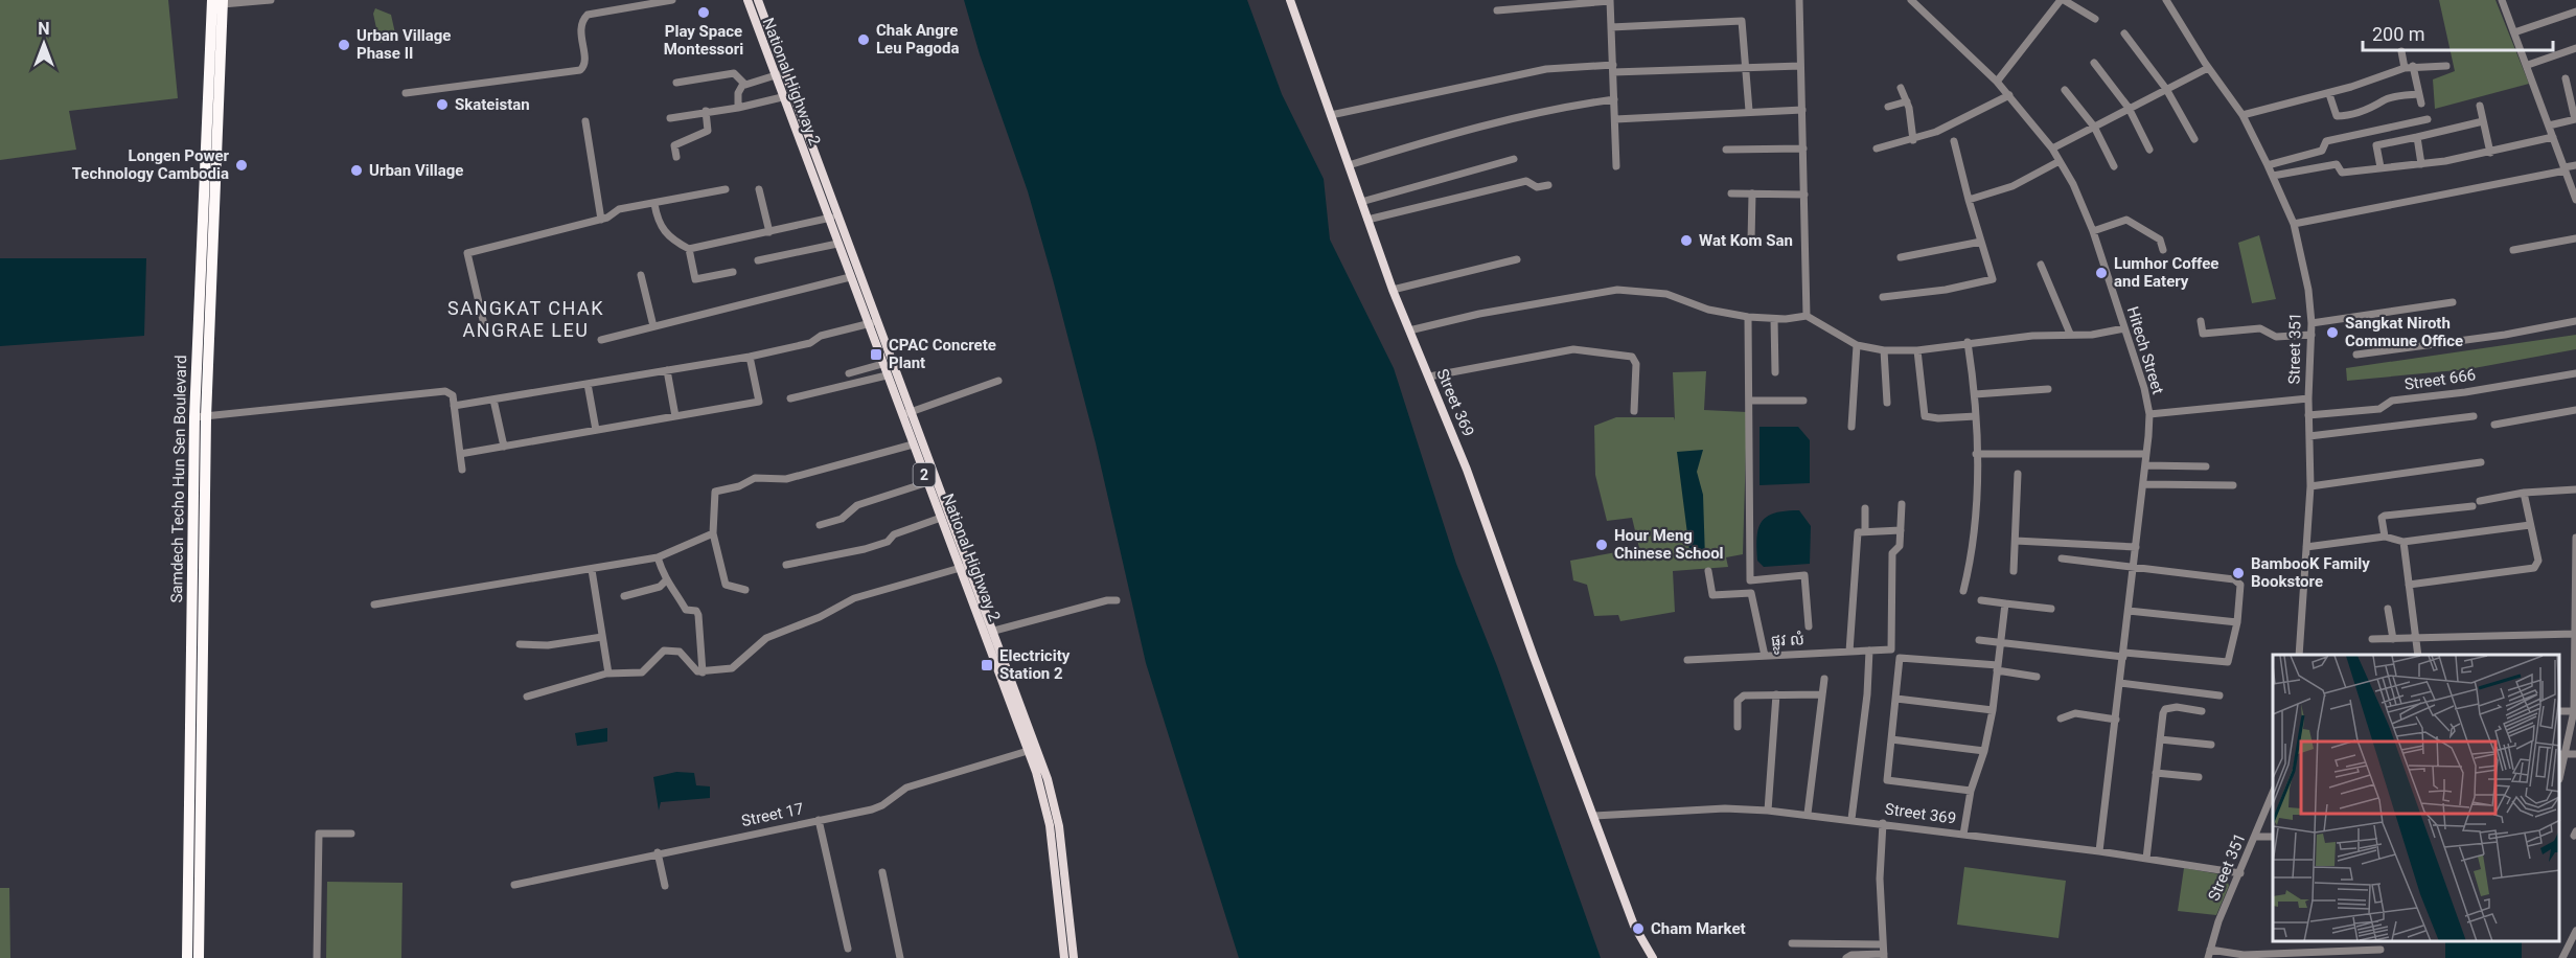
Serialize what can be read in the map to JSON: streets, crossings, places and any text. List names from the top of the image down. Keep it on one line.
{"streets":{"highway":["Samdech Techo Hun Sen Boulevard"],"main road":["National Highway 2","Street 369","2"],"street":["Street 351","Hitech Street","Street 666","ផ្លូវ លំ","Street 17"]},"crossings":[["National Highway 2","Street 17"],["Street 351","Street 666"],["Street 351","Street 369"],["Hitech Street","Street 369"]],"districts":["SANGKAT CHAK ANGRAE LEU"],"places":{"other":["Play Space Montessori","Chak Angre Leu Pagoda","Urban Village Phase II","Skateistan","Longen Power Technology Cambodia","Urban Village","Wat Kom San","Lumhor Coffee and Eatery","Sangkat Niroth Commune Office","Hour Meng Chinese School","BambooK Family Bookstore","Cham Market"],"transit":["CPAC Concrete Plant","Electricity Station 2"]},"scale_bar":"200 m","north":"top"}
